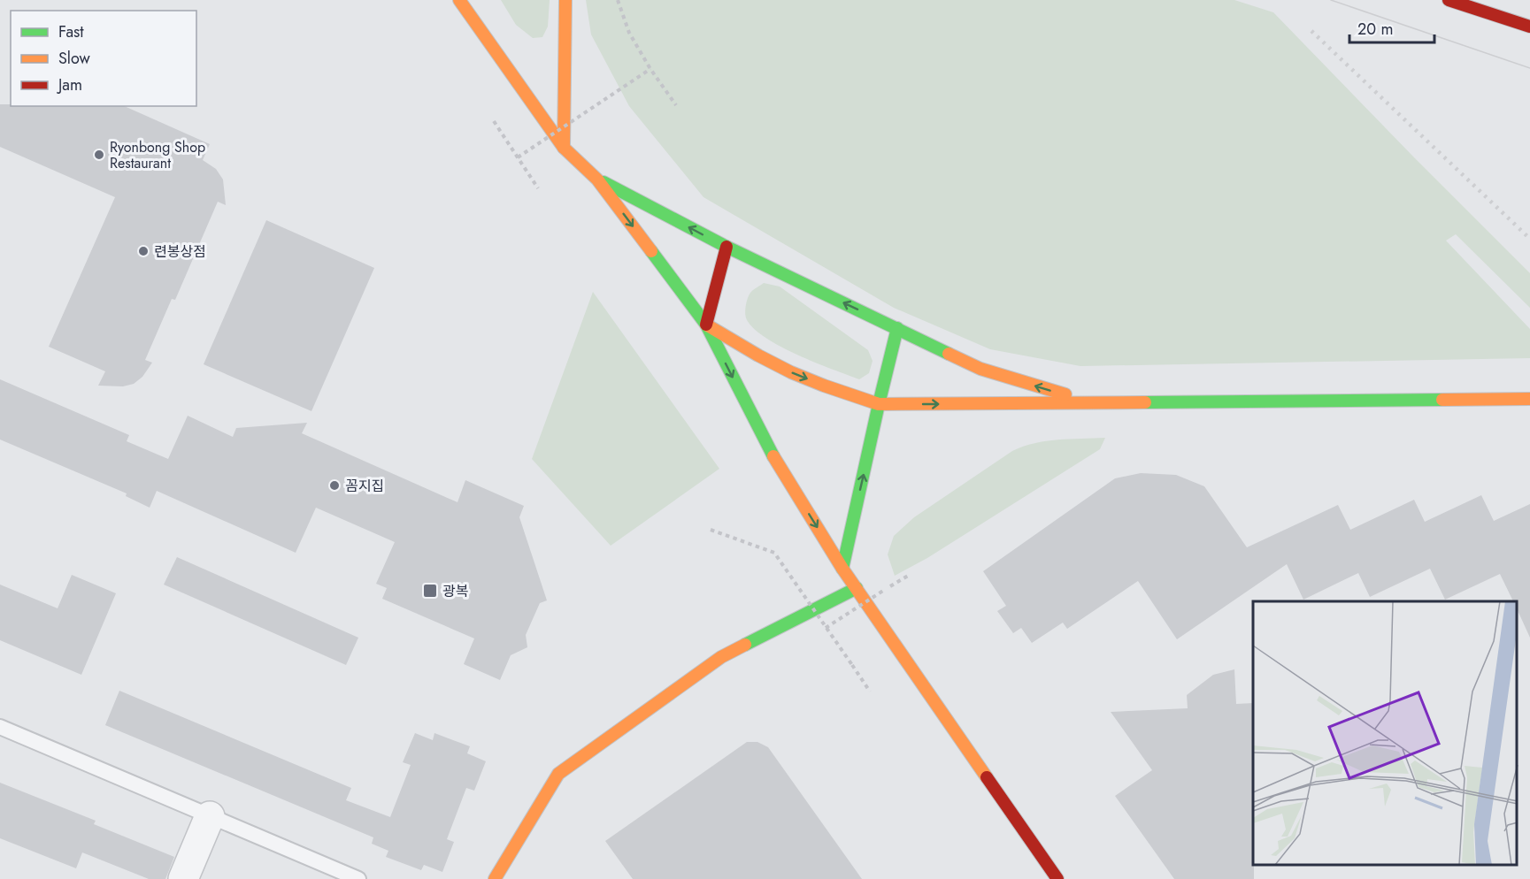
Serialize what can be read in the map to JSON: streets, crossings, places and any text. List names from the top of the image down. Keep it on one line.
{"places":{"other":["Ryonbong Shop Restaurant","련봉상점","꼼지집"],"transit":["광복"]},"legend":["Fast","Slow","Jam"],"scale_bar":"20 m"}
